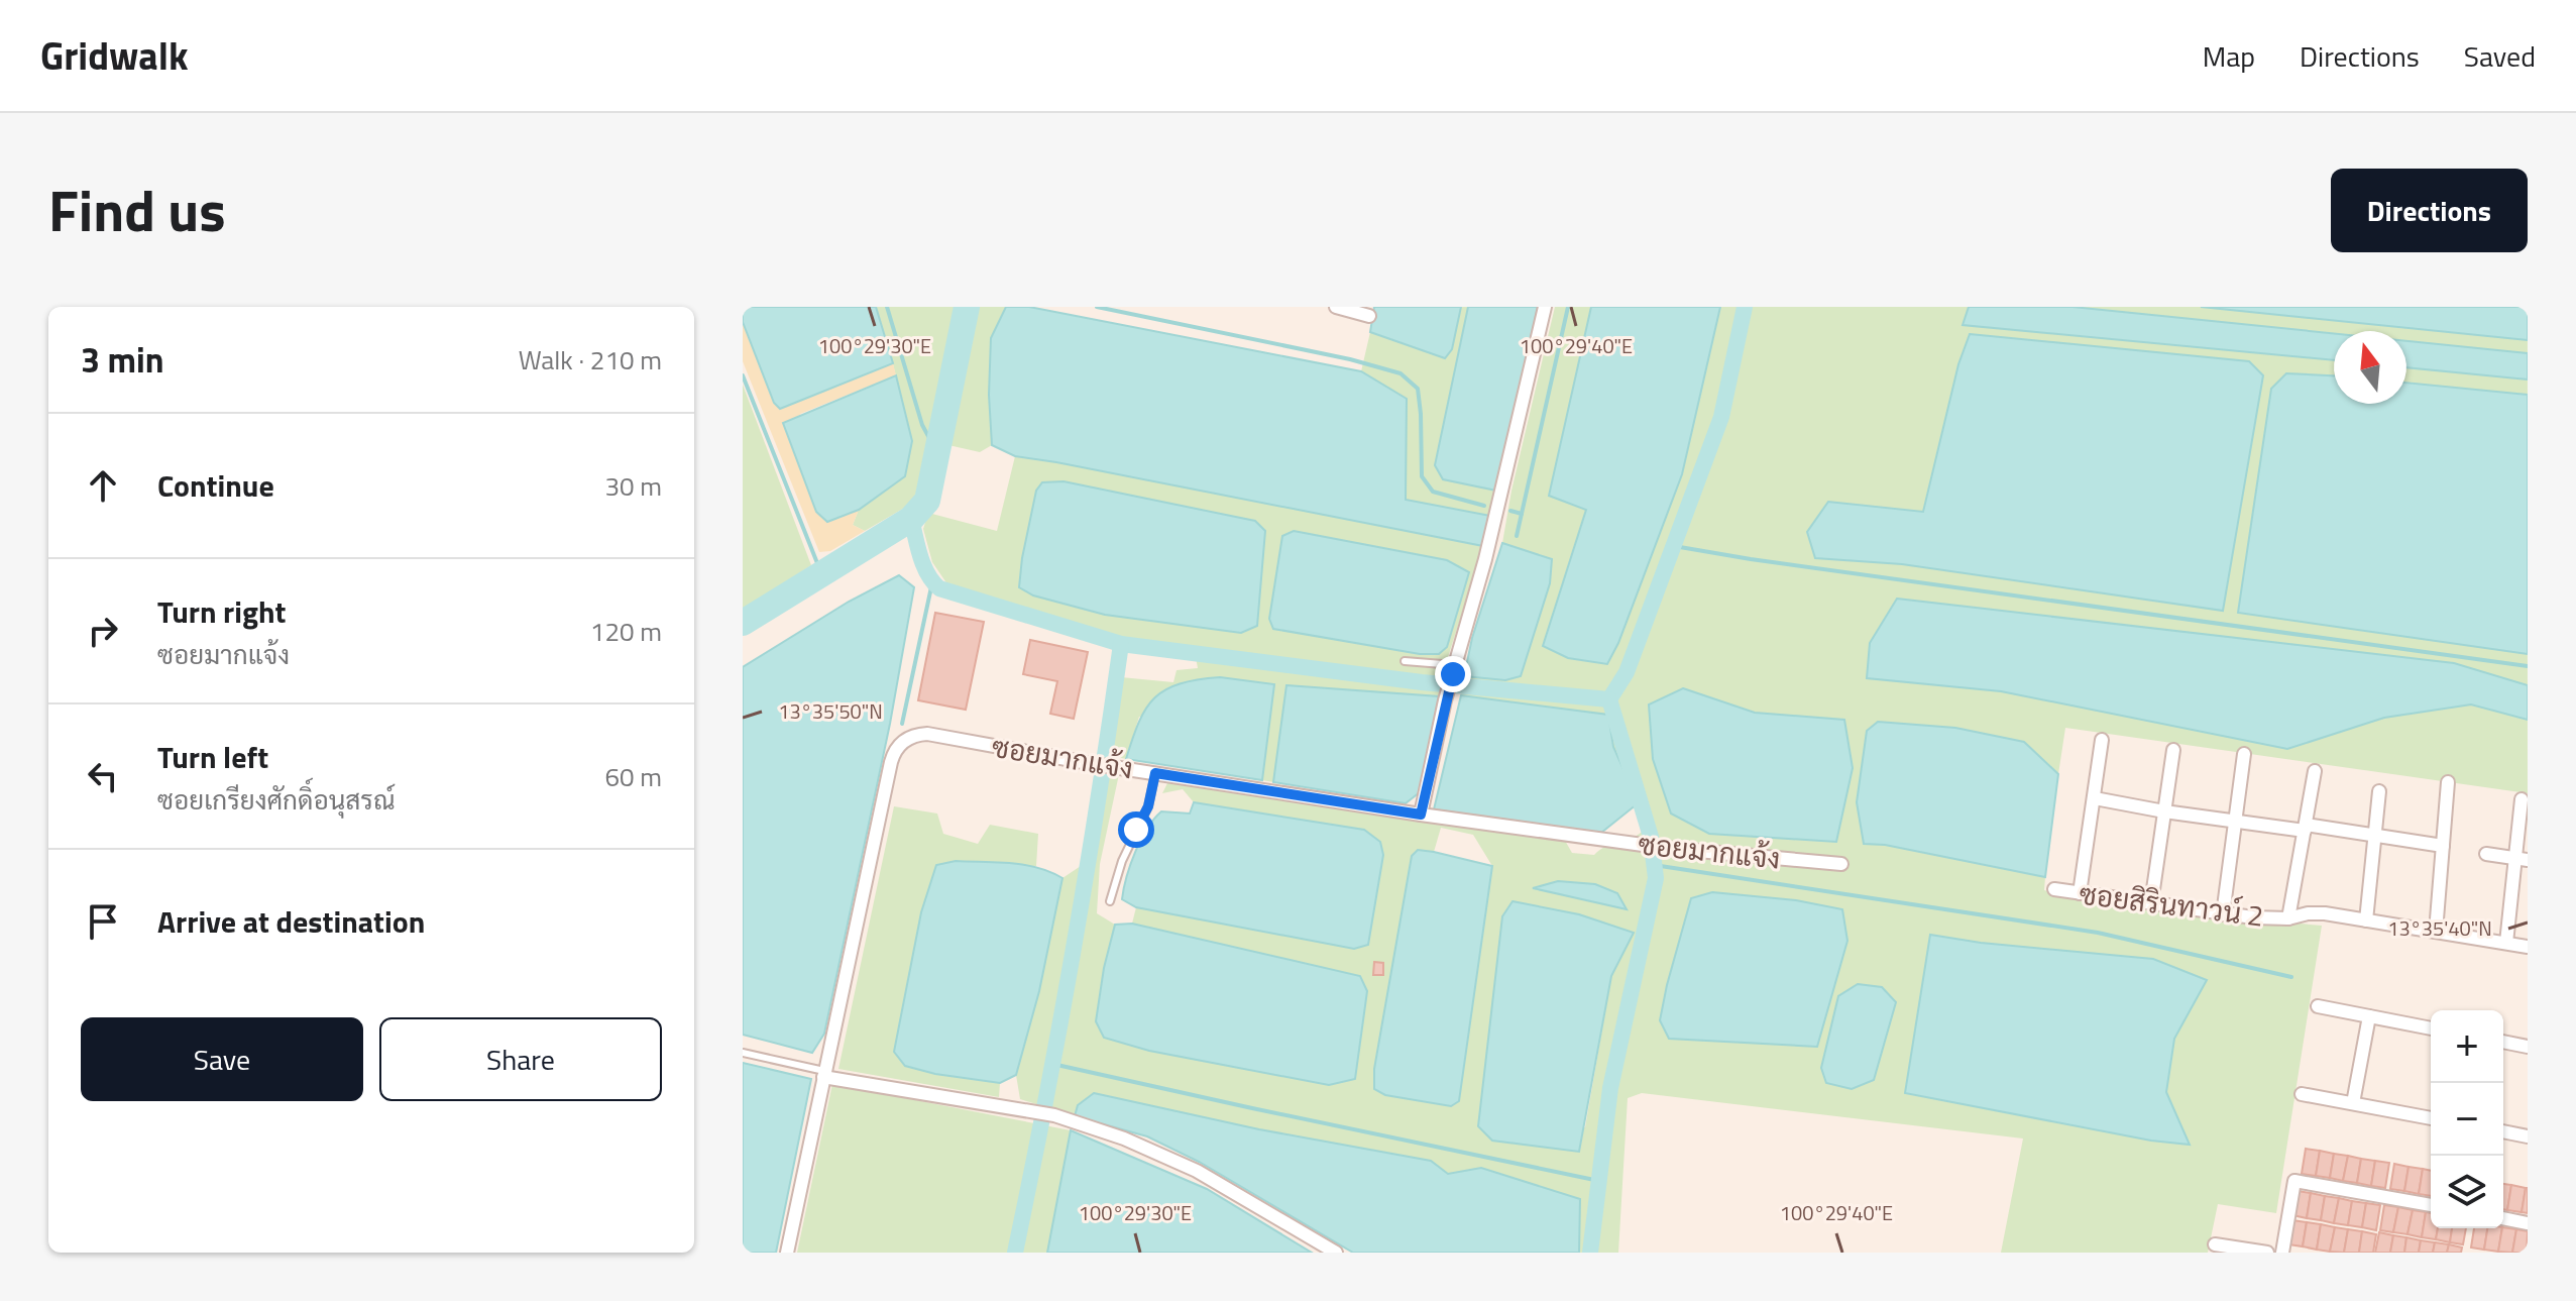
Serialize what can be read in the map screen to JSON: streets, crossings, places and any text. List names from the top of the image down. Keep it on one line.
{"streets":{"street":["ซอยมากแจ้ง","ซอยสิรินทาวน์ 2"]},"north":"top","page":{"header":"Gridwalk","nav":["Map","Directions","Saved"],"title":"Find us","buttons":["Directions",["Save","Share"]],"heading":["3 min","Walk · 210 m"],"list":[["Continue","30 m"],["Turn right","ซอยมากแจ้ง","120 m"],["Turn left","ซอยเกรียงศักดิ์อนุสรณ์","60 m"],"Arrive at destination"],"map_buttons":["+","−"]},"coordinates":["100°29'30\"E","100°29'40\"E","13°35'50\"N","13°35'40\"N"]}
